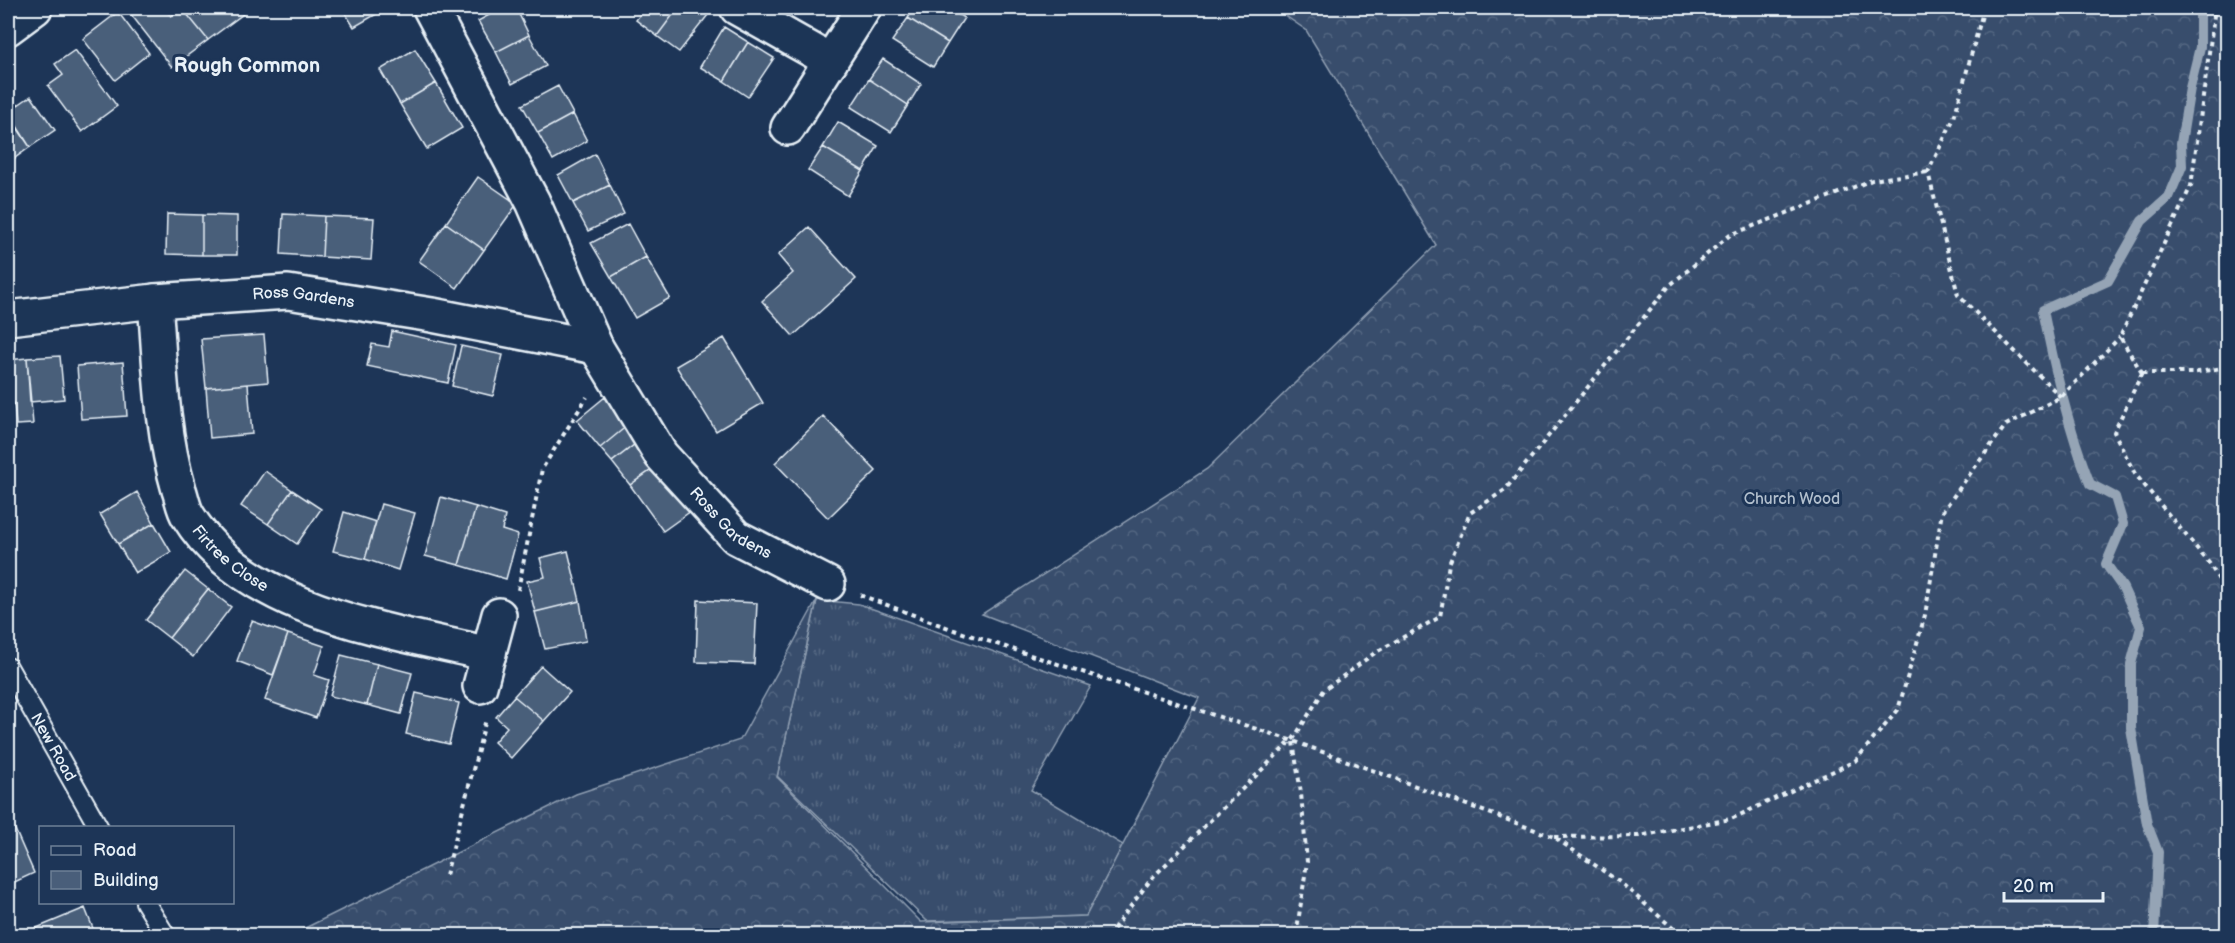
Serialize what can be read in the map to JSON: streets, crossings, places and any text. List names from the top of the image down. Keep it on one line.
{"streets":{"street":["Ross Gardens","Firtree Close"],"lane":["New Road"]},"crossings":[["Ross Gardens","Firtree Close"]],"districts":["Rough Common"],"parks":["Church Wood"],"legend":["Road","Building"],"scale_bar":"20 m"}
